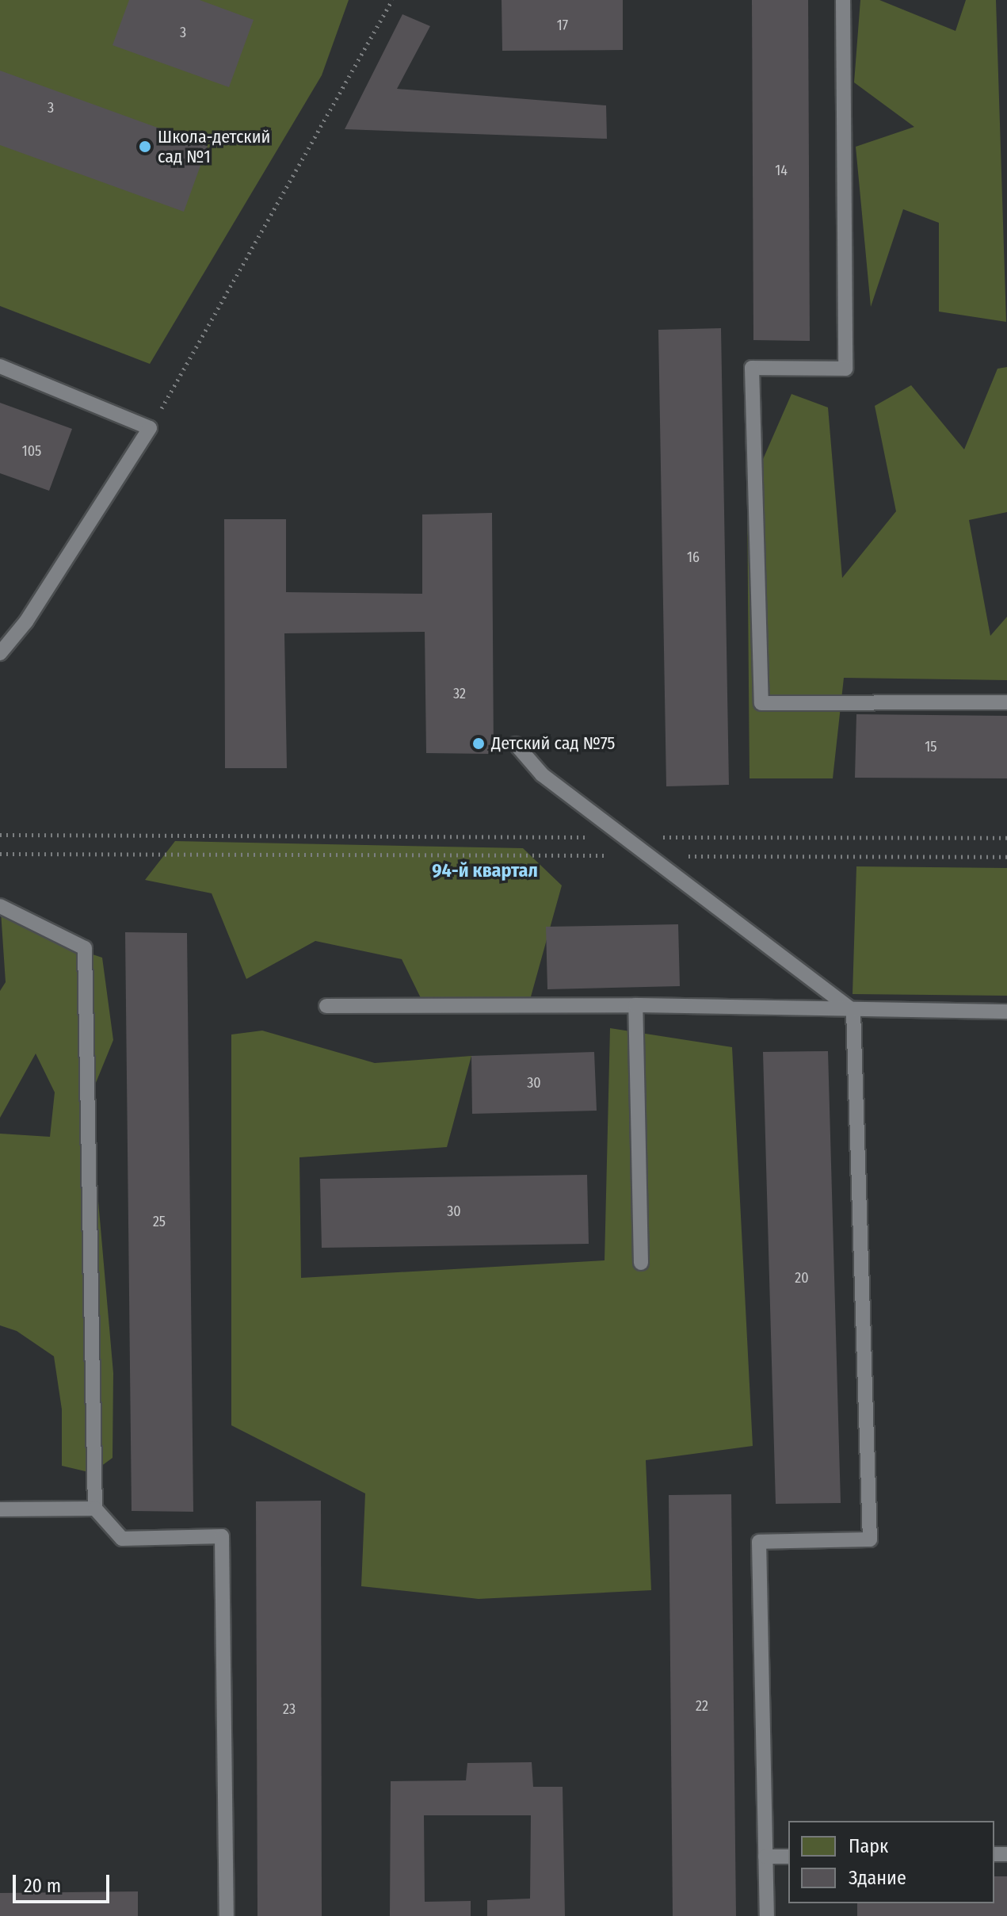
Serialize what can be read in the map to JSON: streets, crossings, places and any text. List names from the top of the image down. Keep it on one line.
{"districts":["94-й квартал"],"places":["Школа-детский сад №1","Детский сад №75"],"house_numbers":["17","3","3","14","105","16","32","15","30","30","25","20","22","23"],"legend":["Парк","Здание"],"scale_bar":"20 m"}
